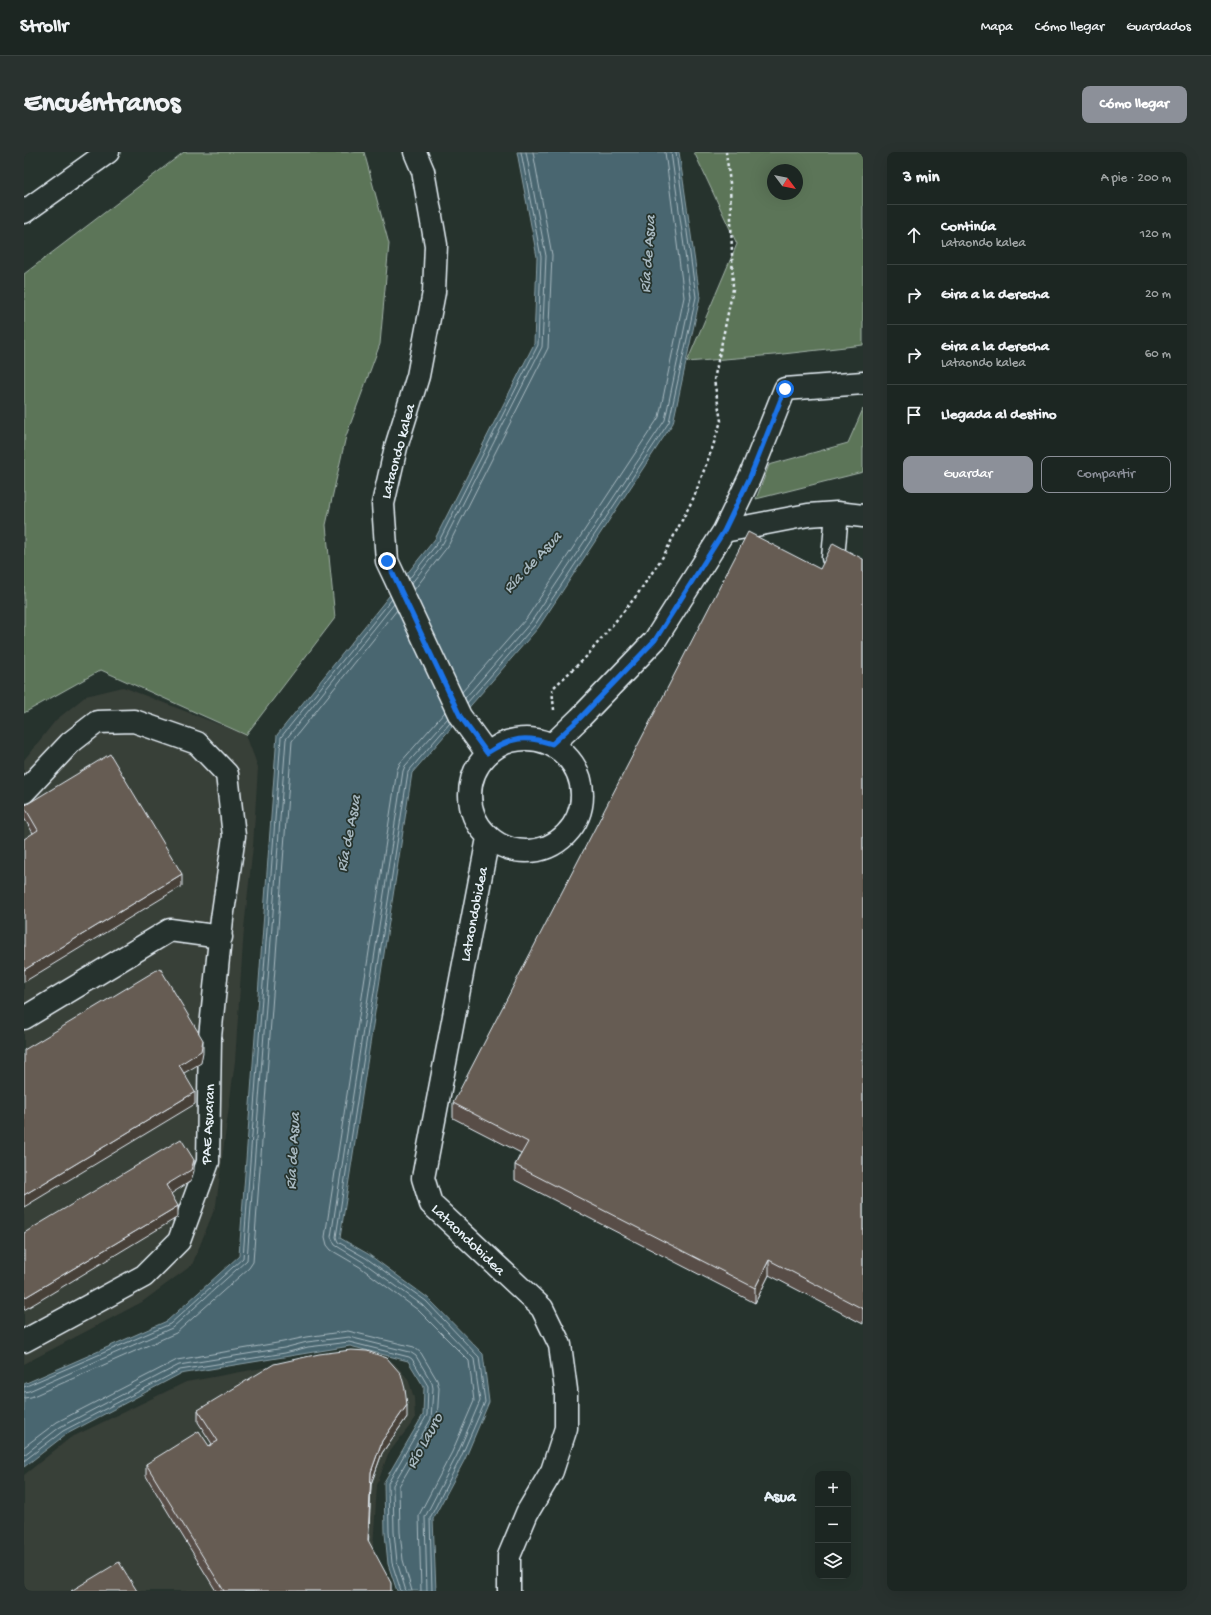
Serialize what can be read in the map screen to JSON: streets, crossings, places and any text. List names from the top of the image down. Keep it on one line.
{"streets":{"main road":["Lataondo kalea","Lataondobidea","PAE Asuaran"]},"crossings":[["Lataondo kalea","Lataondobidea"]],"districts":["Asua"],"water":["Ría de Asua","Río Lauro"],"north":"bottom right","page":{"header":"Strollr","nav":["Mapa","Cómo llegar","Guardados"],"buttons":["Cómo llegar",["Guardar","Compartir"]],"title":"Encuéntranos","heading":["3 min","A pie · 200 m"],"list":[["Continúa","Lataondo kalea","120 m"],["Gira a la derecha","20 m"],["Gira a la derecha","Lataondo kalea","60 m"],"Llegada al destino"],"map_buttons":["+","−"]}}
